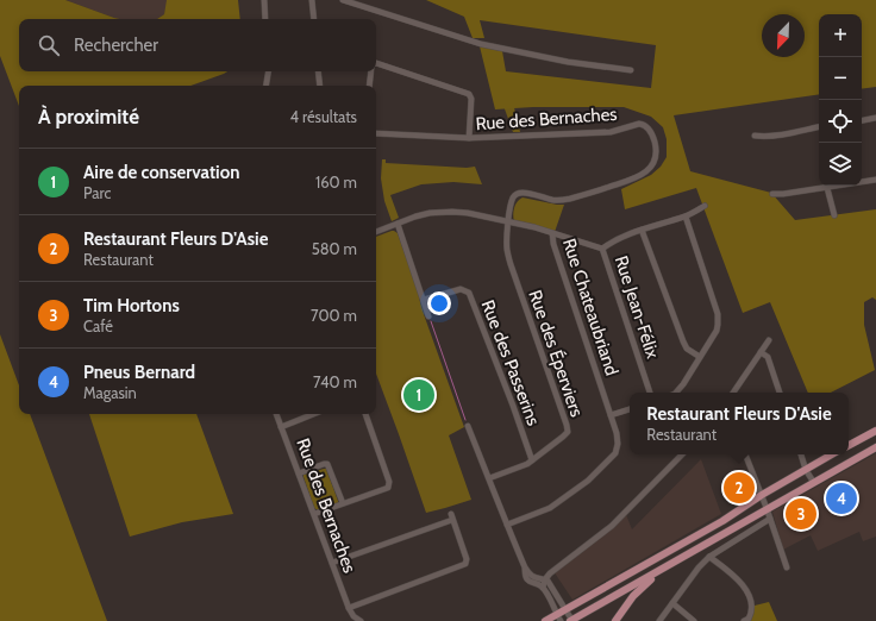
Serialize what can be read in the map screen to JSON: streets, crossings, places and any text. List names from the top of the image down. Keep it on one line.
{"streets":{"street":["Rue des Bernaches","Rue Chateaubriand","Rue Jean-Félix","Rue des Éperviers","Rue des Passerins"]},"crossings":[["Rue des Bernaches","Rue Jean-Félix"],["Rue des Bernaches","Rue des Éperviers"],["Rue Chateaubriand","Rue Jean-Félix"],["Rue Jean-Félix","Rue des Éperviers"],["Rue des Éperviers","Rue des Passerins"]],"north":"bottom left","page":{"map_buttons":["+","−"],"search":"Rechercher","heading":["À proximité","4 résultats"],"list":[{"mark":"1","name":"Aire de conservation","note":"Parc","value":"160 m"},{"mark":"2","name":"Restaurant Fleurs D'Asie","note":"Restaurant","value":"580 m"},{"mark":"3","name":"Tim Hortons","note":"Café","value":"700 m"},{"mark":"4","name":"Pneus Bernard","note":"Magasin","value":"740 m"}],"pins":["1","2","4","3"],"popup":["Restaurant Fleurs D'Asie","Restaurant"]}}
